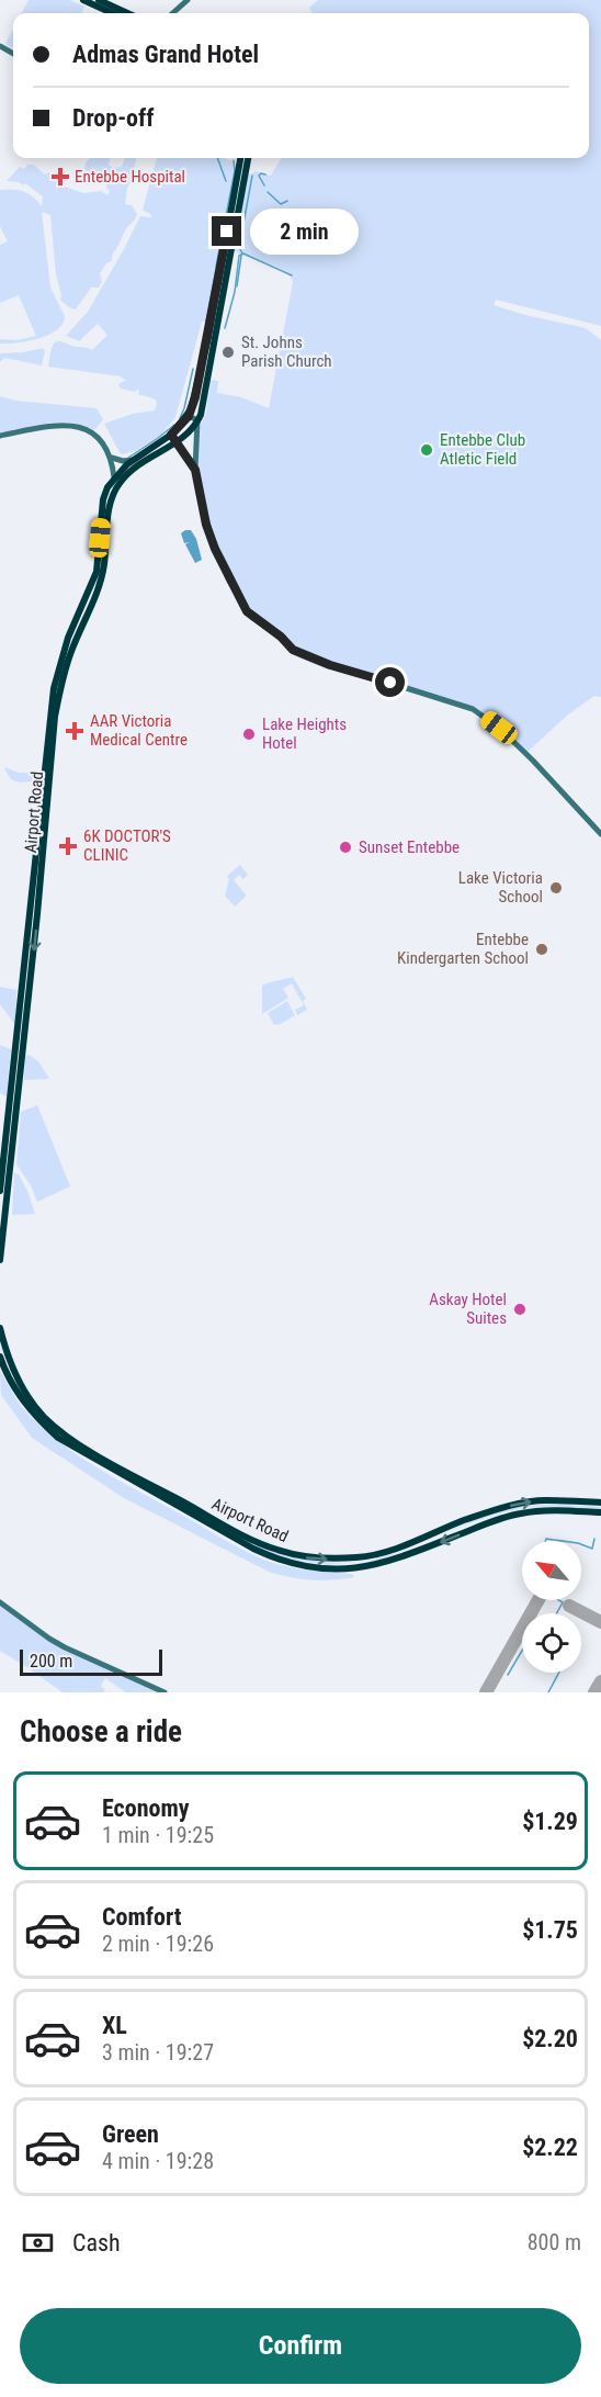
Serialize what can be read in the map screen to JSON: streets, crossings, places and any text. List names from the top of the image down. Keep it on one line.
{"streets":{"highway":["Airport Road"]},"places":{"health":["Entebbe Hospital","AAR Victoria Medical Centre","6K DOCTOR'S CLINIC"],"other":["St. Johns Parish Church","Entebbe Club Atletic Field","Lake Heights Hotel","Sunset Entebbe","Lake Victoria School","Entebbe Kindergarten School","Askay Hotel Suites"]},"scale_bar":"200 m","north":"top left","page":{"banner":["Admas Grand Hotel","Drop-off"],"bubble":"2 min","scale":"200 m","heading":"Choose a ride","list":[{"name":"Economy","note":"1 min · 19:25","value":"$1.29"},{"name":"Comfort","note":"2 min · 19:26","value":"$1.75"},{"name":"XL","note":"3 min · 19:27","value":"$2.20"},{"name":"Green","note":"4 min · 19:28","value":"$2.22"}],"pay":["Cash","800 m"],"buttons":"Confirm"}}
